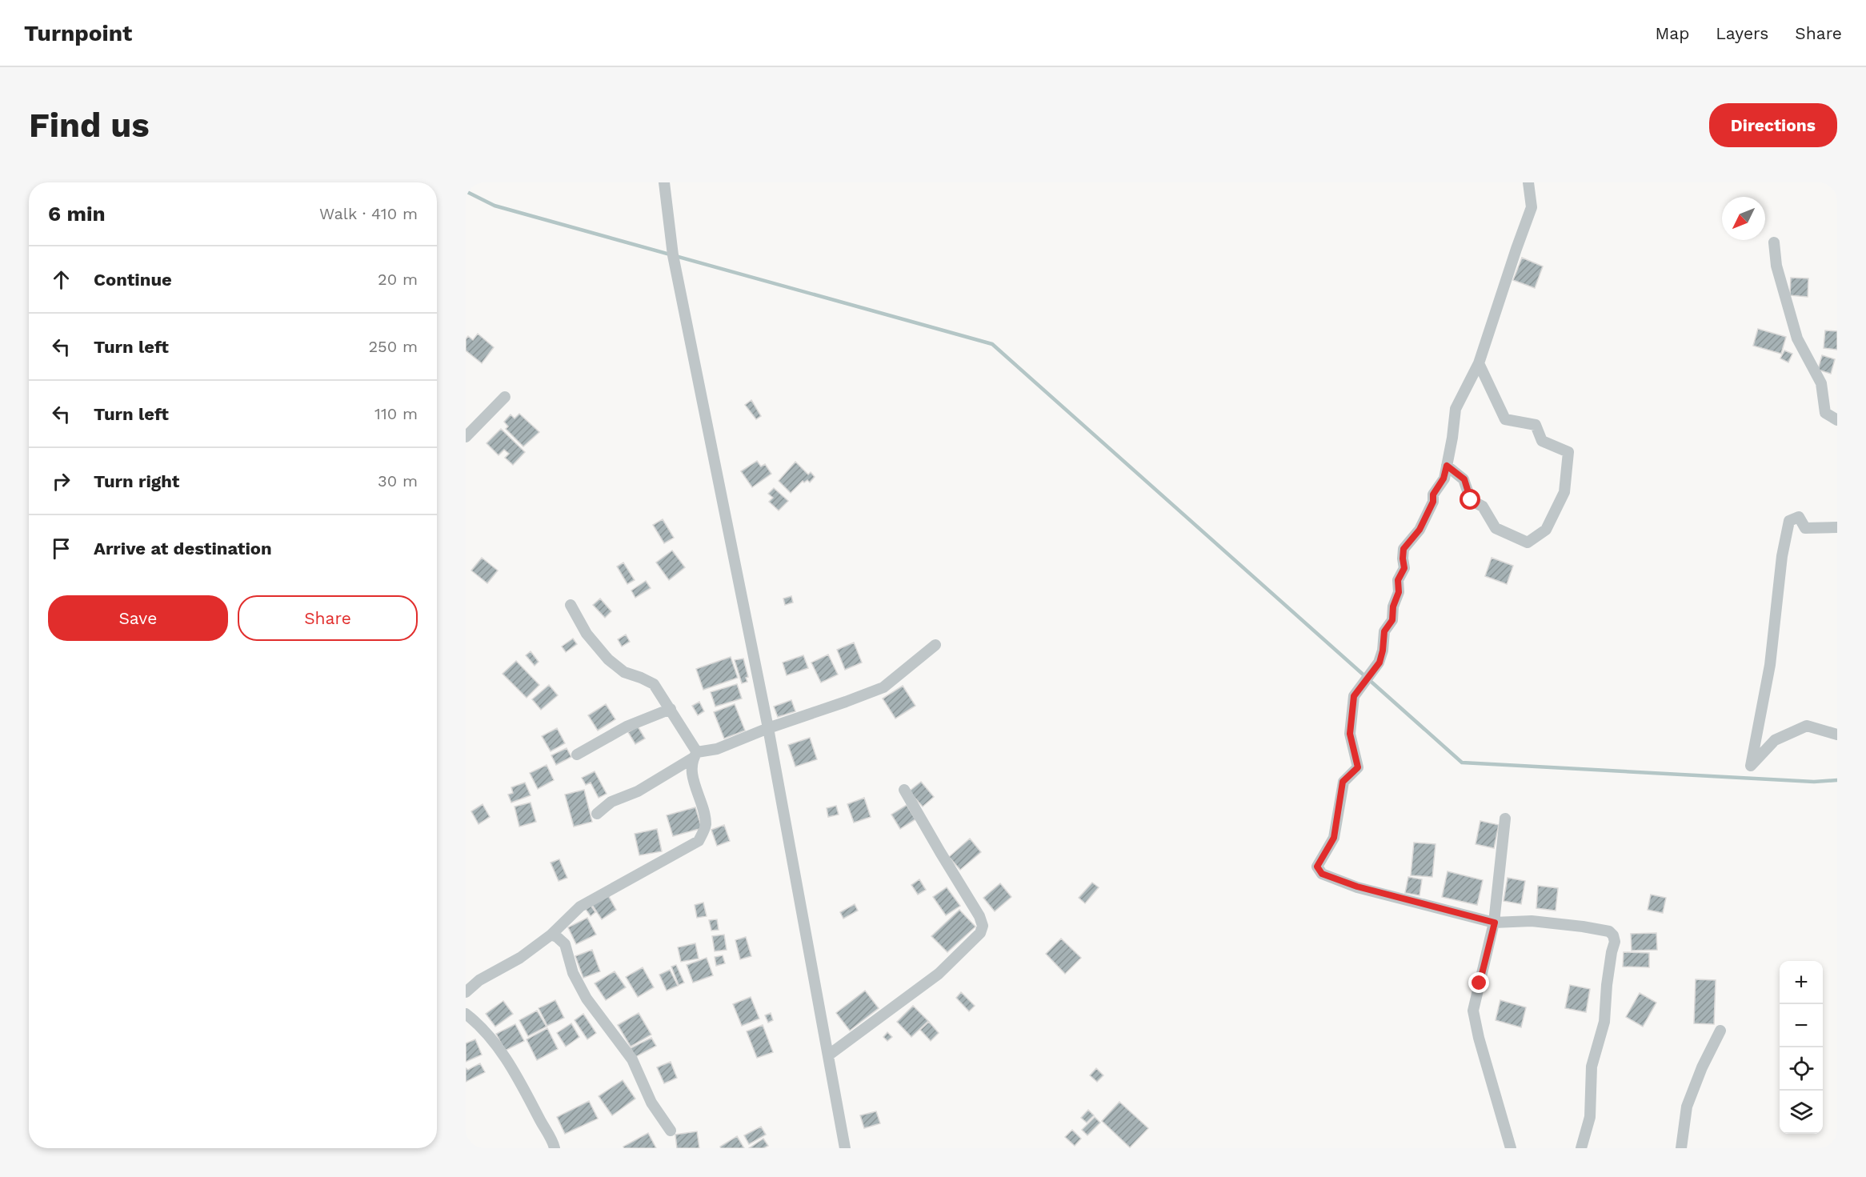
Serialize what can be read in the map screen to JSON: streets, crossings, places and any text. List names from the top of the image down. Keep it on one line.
{"north":"bottom left","page":{"header":"Turnpoint","nav":["Map","Layers","Share"],"buttons":["Directions",["Save","Share"]],"title":"Find us","heading":["6 min","Walk · 410 m"],"list":[["Continue","20 m"],["Turn left","250 m"],["Turn left","110 m"],["Turn right","30 m"],"Arrive at destination"],"map_buttons":["+","−"]}}
